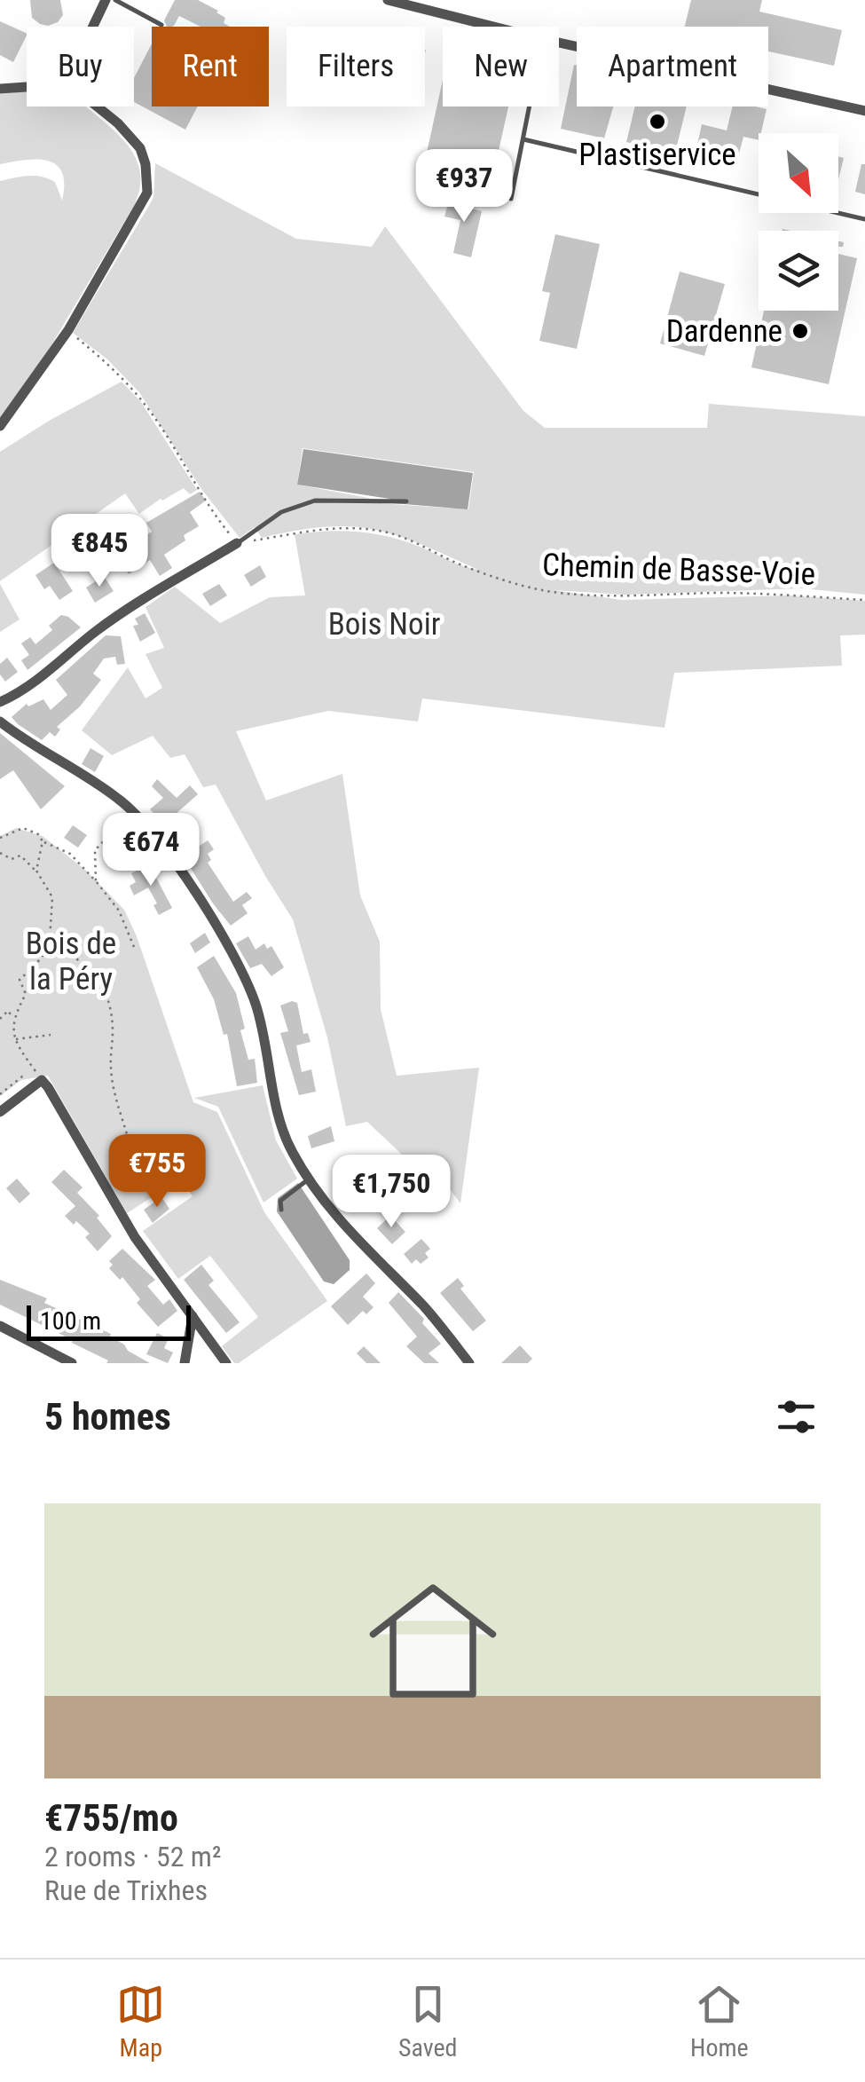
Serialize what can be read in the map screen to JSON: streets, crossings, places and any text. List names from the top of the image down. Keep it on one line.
{"streets":{"path":["Chemin de Basse-Voie"]},"parks":["Bois Noir","Bois de la Péry"],"places":["Plastiservice","Dardenne"],"scale_bar":"100 m","north":"bottom right","page":{"chip":["Buy","Rent","Filters","New","Apartment"],"price":["€937","€845","€674","€755","€1,750"],"scale":"100 m","heading":"5 homes","list":[{"name":"€755/mo","note":"2 rooms · 52 m² · Rue de Trixhes"}],"tabs":["Map","Saved","Home"]}}
